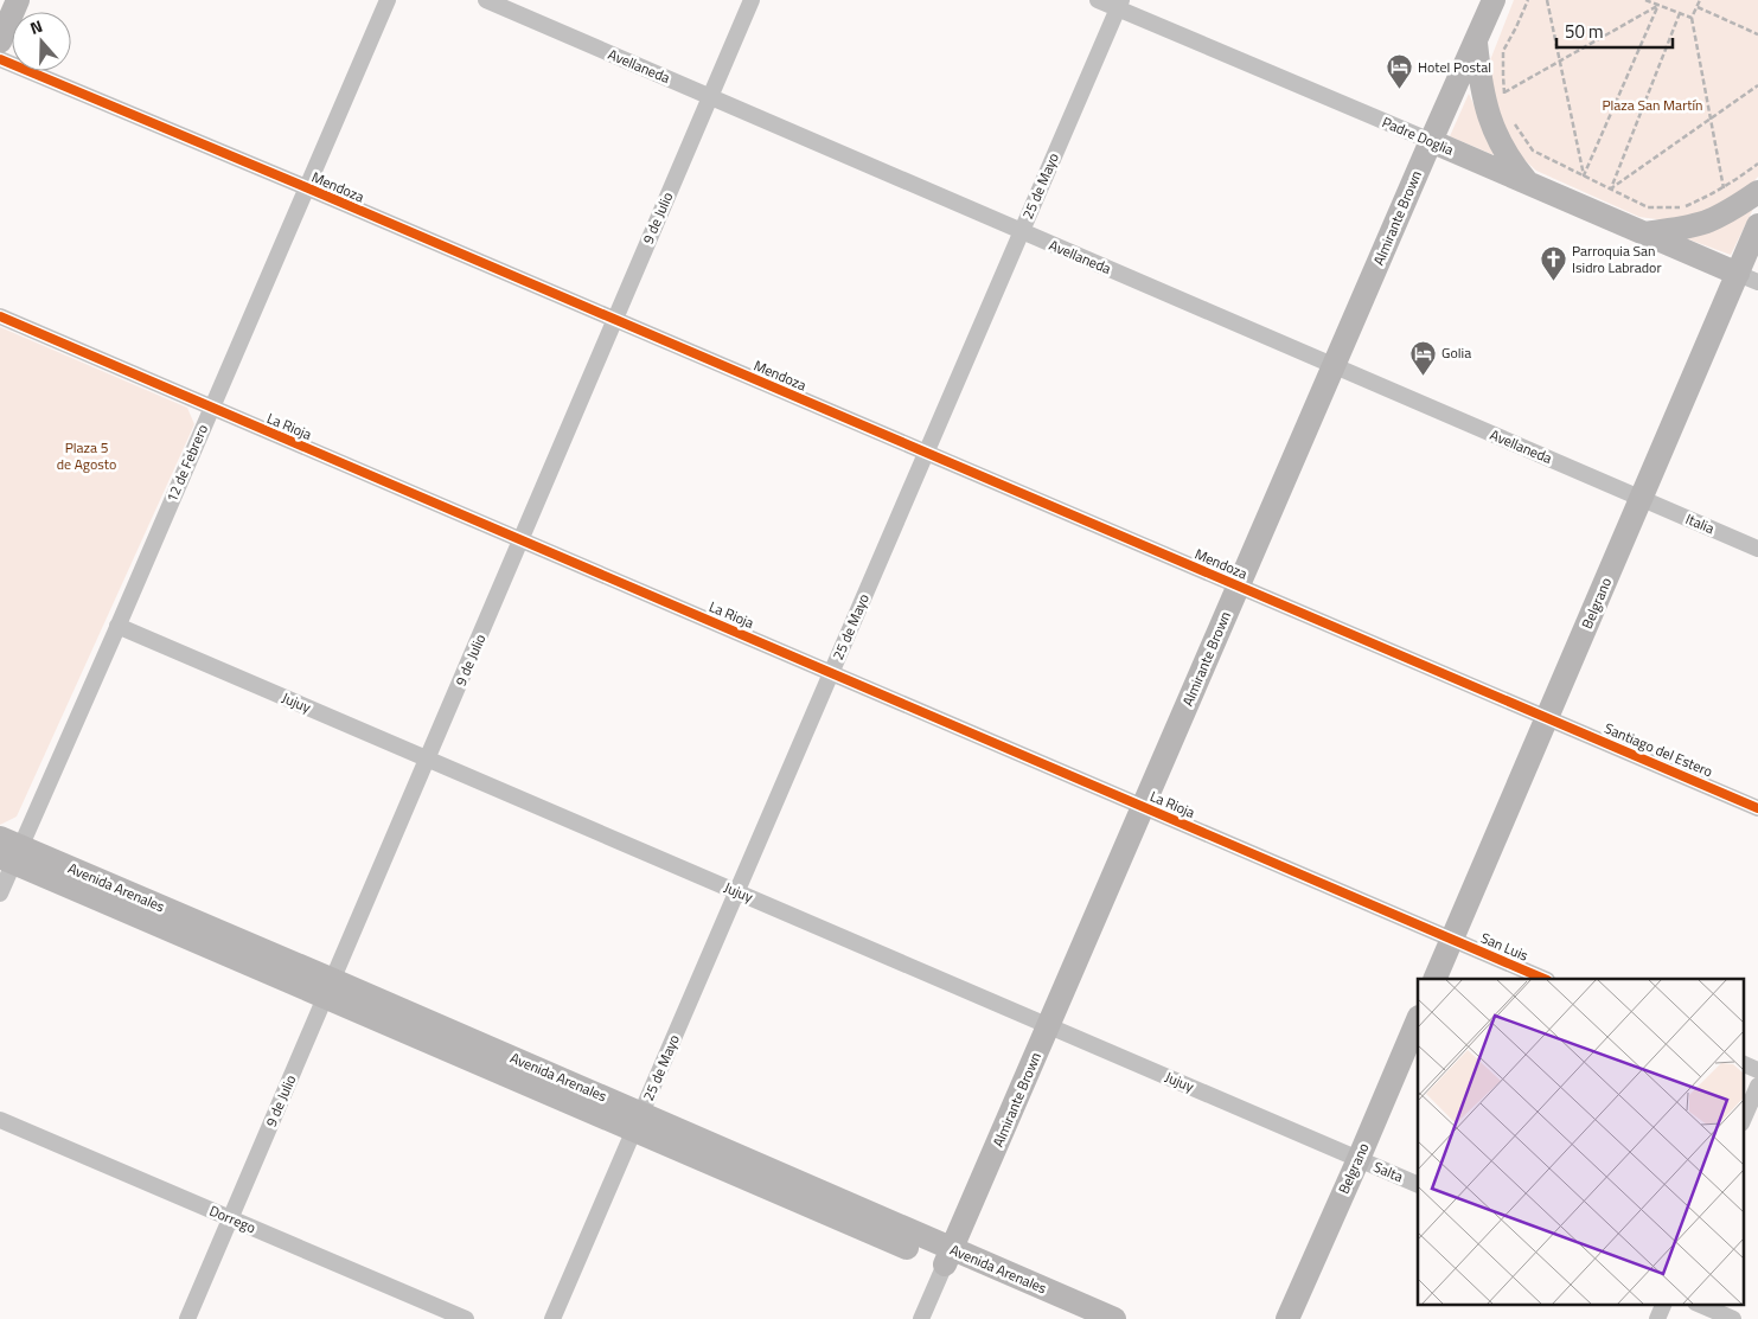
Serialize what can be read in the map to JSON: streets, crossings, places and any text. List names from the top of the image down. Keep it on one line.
{"streets":{"street":["Avellaneda","Padre Doglia","25 de Mayo","Mendoza","9 de Julio","Almirante Brown","La Rioja","12 de Febrero","Italia","Belgrano","Jujuy","Santiago del Estero","Avenida Arenales","San Luis","Salta","Dorrego"]},"crossings":[["Avellaneda","25 de Mayo"],["Avellaneda","9 de Julio"],["Avellaneda","Almirante Brown"],["Avellaneda","Italia"],["Avellaneda","Belgrano"],["Padre Doglia","25 de Mayo"],["Padre Doglia","Almirante Brown"],["Padre Doglia","Belgrano"],["25 de Mayo","Mendoza"],["25 de Mayo","La Rioja"],["25 de Mayo","Jujuy"],["25 de Mayo","Avenida Arenales"],["Mendoza","9 de Julio"],["Mendoza","Almirante Brown"],["Mendoza","12 de Febrero"],["Mendoza","Belgrano"],["Mendoza","Santiago del Estero"],["9 de Julio","La Rioja"],["9 de Julio","Jujuy"],["9 de Julio","Avenida Arenales"],["9 de Julio","Dorrego"],["Almirante Brown","La Rioja"],["Almirante Brown","Jujuy"],["Almirante Brown","Avenida Arenales"],["La Rioja","12 de Febrero"],["La Rioja","Belgrano"],["La Rioja","San Luis"],["12 de Febrero","Jujuy"],["12 de Febrero","Avenida Arenales"],["Italia","Belgrano"],["Belgrano","Jujuy"],["Belgrano","Santiago del Estero"],["Belgrano","San Luis"],["Belgrano","Salta"],["Jujuy","Salta"]],"parks":["Plaza San Martín","Plaza 5 de Agosto"],"places":{"hotel":["Hotel Postal","Golia"],"church":["Parroquia San Isidro Labrador"]},"scale_bar":"50 m","north":"top"}
